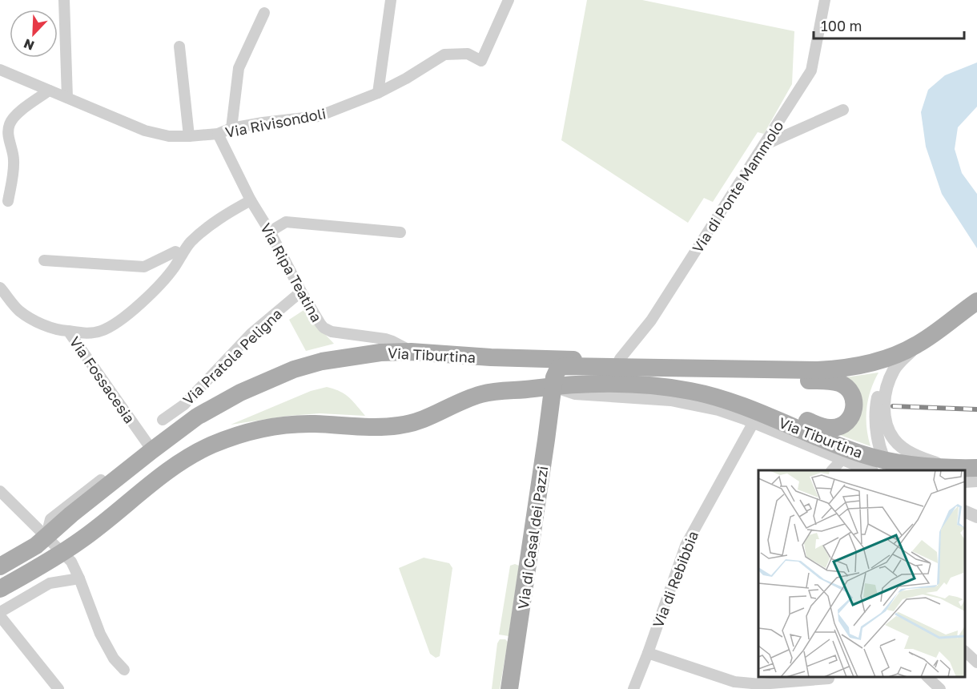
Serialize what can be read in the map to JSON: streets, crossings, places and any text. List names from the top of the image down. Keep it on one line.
{"streets":{"main road":["Via Tiburtina","Via di Casal dei Pazzi"],"street":["Via Rivisondoli","Via di Ponte Mammolo","Via Ripa Teatina","Via Pratola Peligna","Via Fossacesia","Via di Rebibbia"]},"crossings":[["Via Rivisondoli","Via Ripa Teatina"],["Via di Ponte Mammolo","Via Tiburtina"],["Via Ripa Teatina","Via Tiburtina"],["Via Ripa Teatina","Via Pratola Peligna"],["Via Tiburtina","Via Fossacesia"],["Via Tiburtina","Via di Casal dei Pazzi"],["Via Tiburtina","Via di Rebibbia"]],"scale_bar":"100 m","north":"bottom left"}
